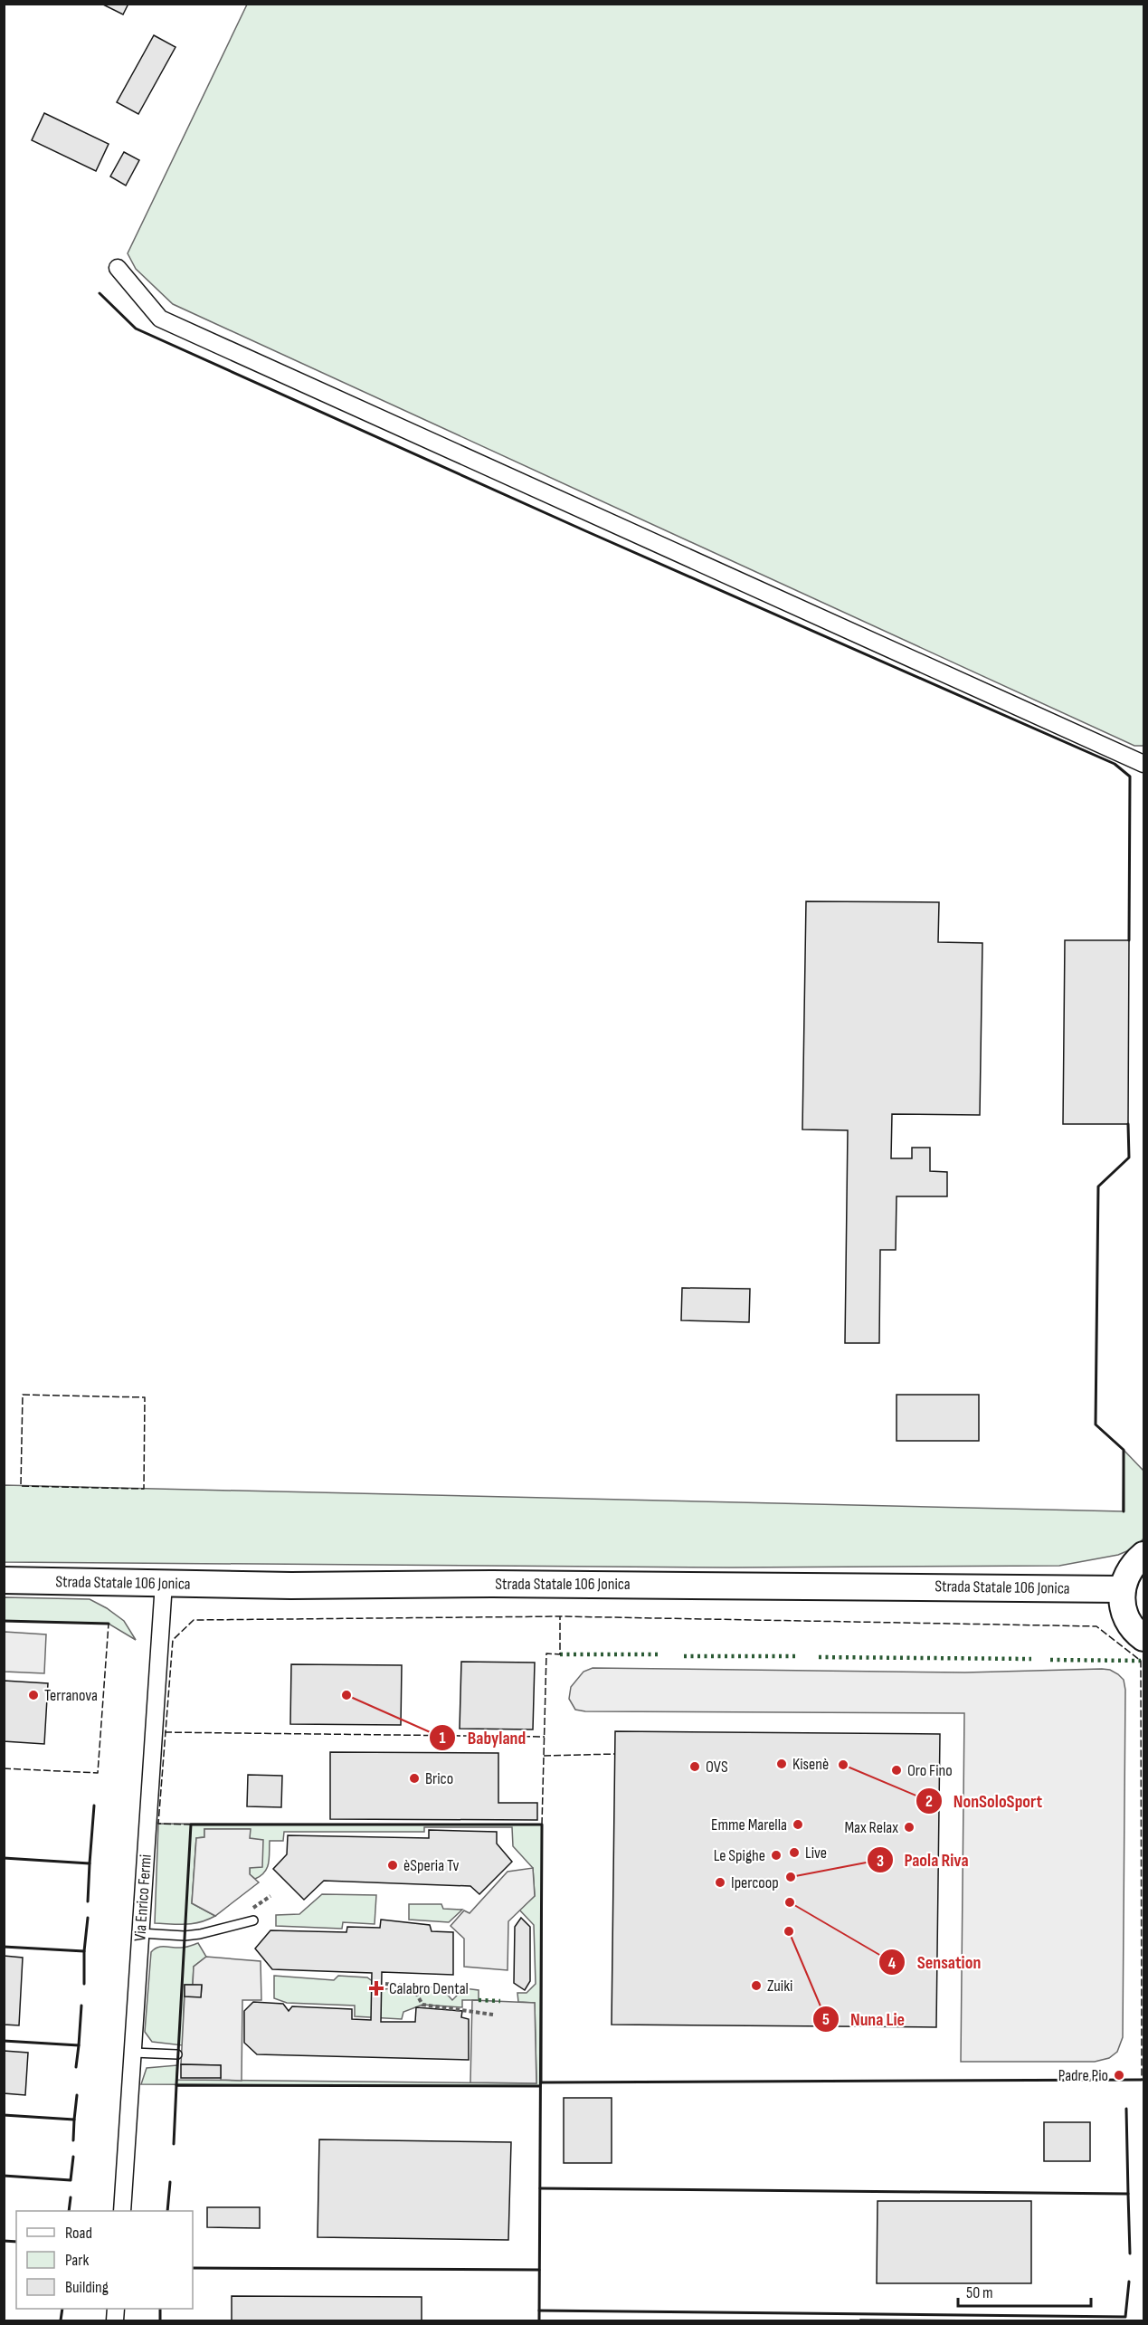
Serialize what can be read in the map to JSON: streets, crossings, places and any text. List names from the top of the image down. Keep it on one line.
{"streets":{"main road":["Strada Statale 106 Jonica"],"street":["Via Enrico Fermi"]},"crossings":[["Strada Statale 106 Jonica","Via Enrico Fermi"]],"places":{"other":["Terranova","Babyland","Kisenè","NonSoloSport","OVS","Oro Fino","Brico","Emme Marella","Max Relax","Live","Le Spighe","èSperia Tv","Paola Riva","Ipercoop","Sensation","Nuna Lie","Zuiki","Padre Pio"],"health":["Calabro Dental"]},"legend":["Road","Park","Building"],"scale_bar":"50 m"}
